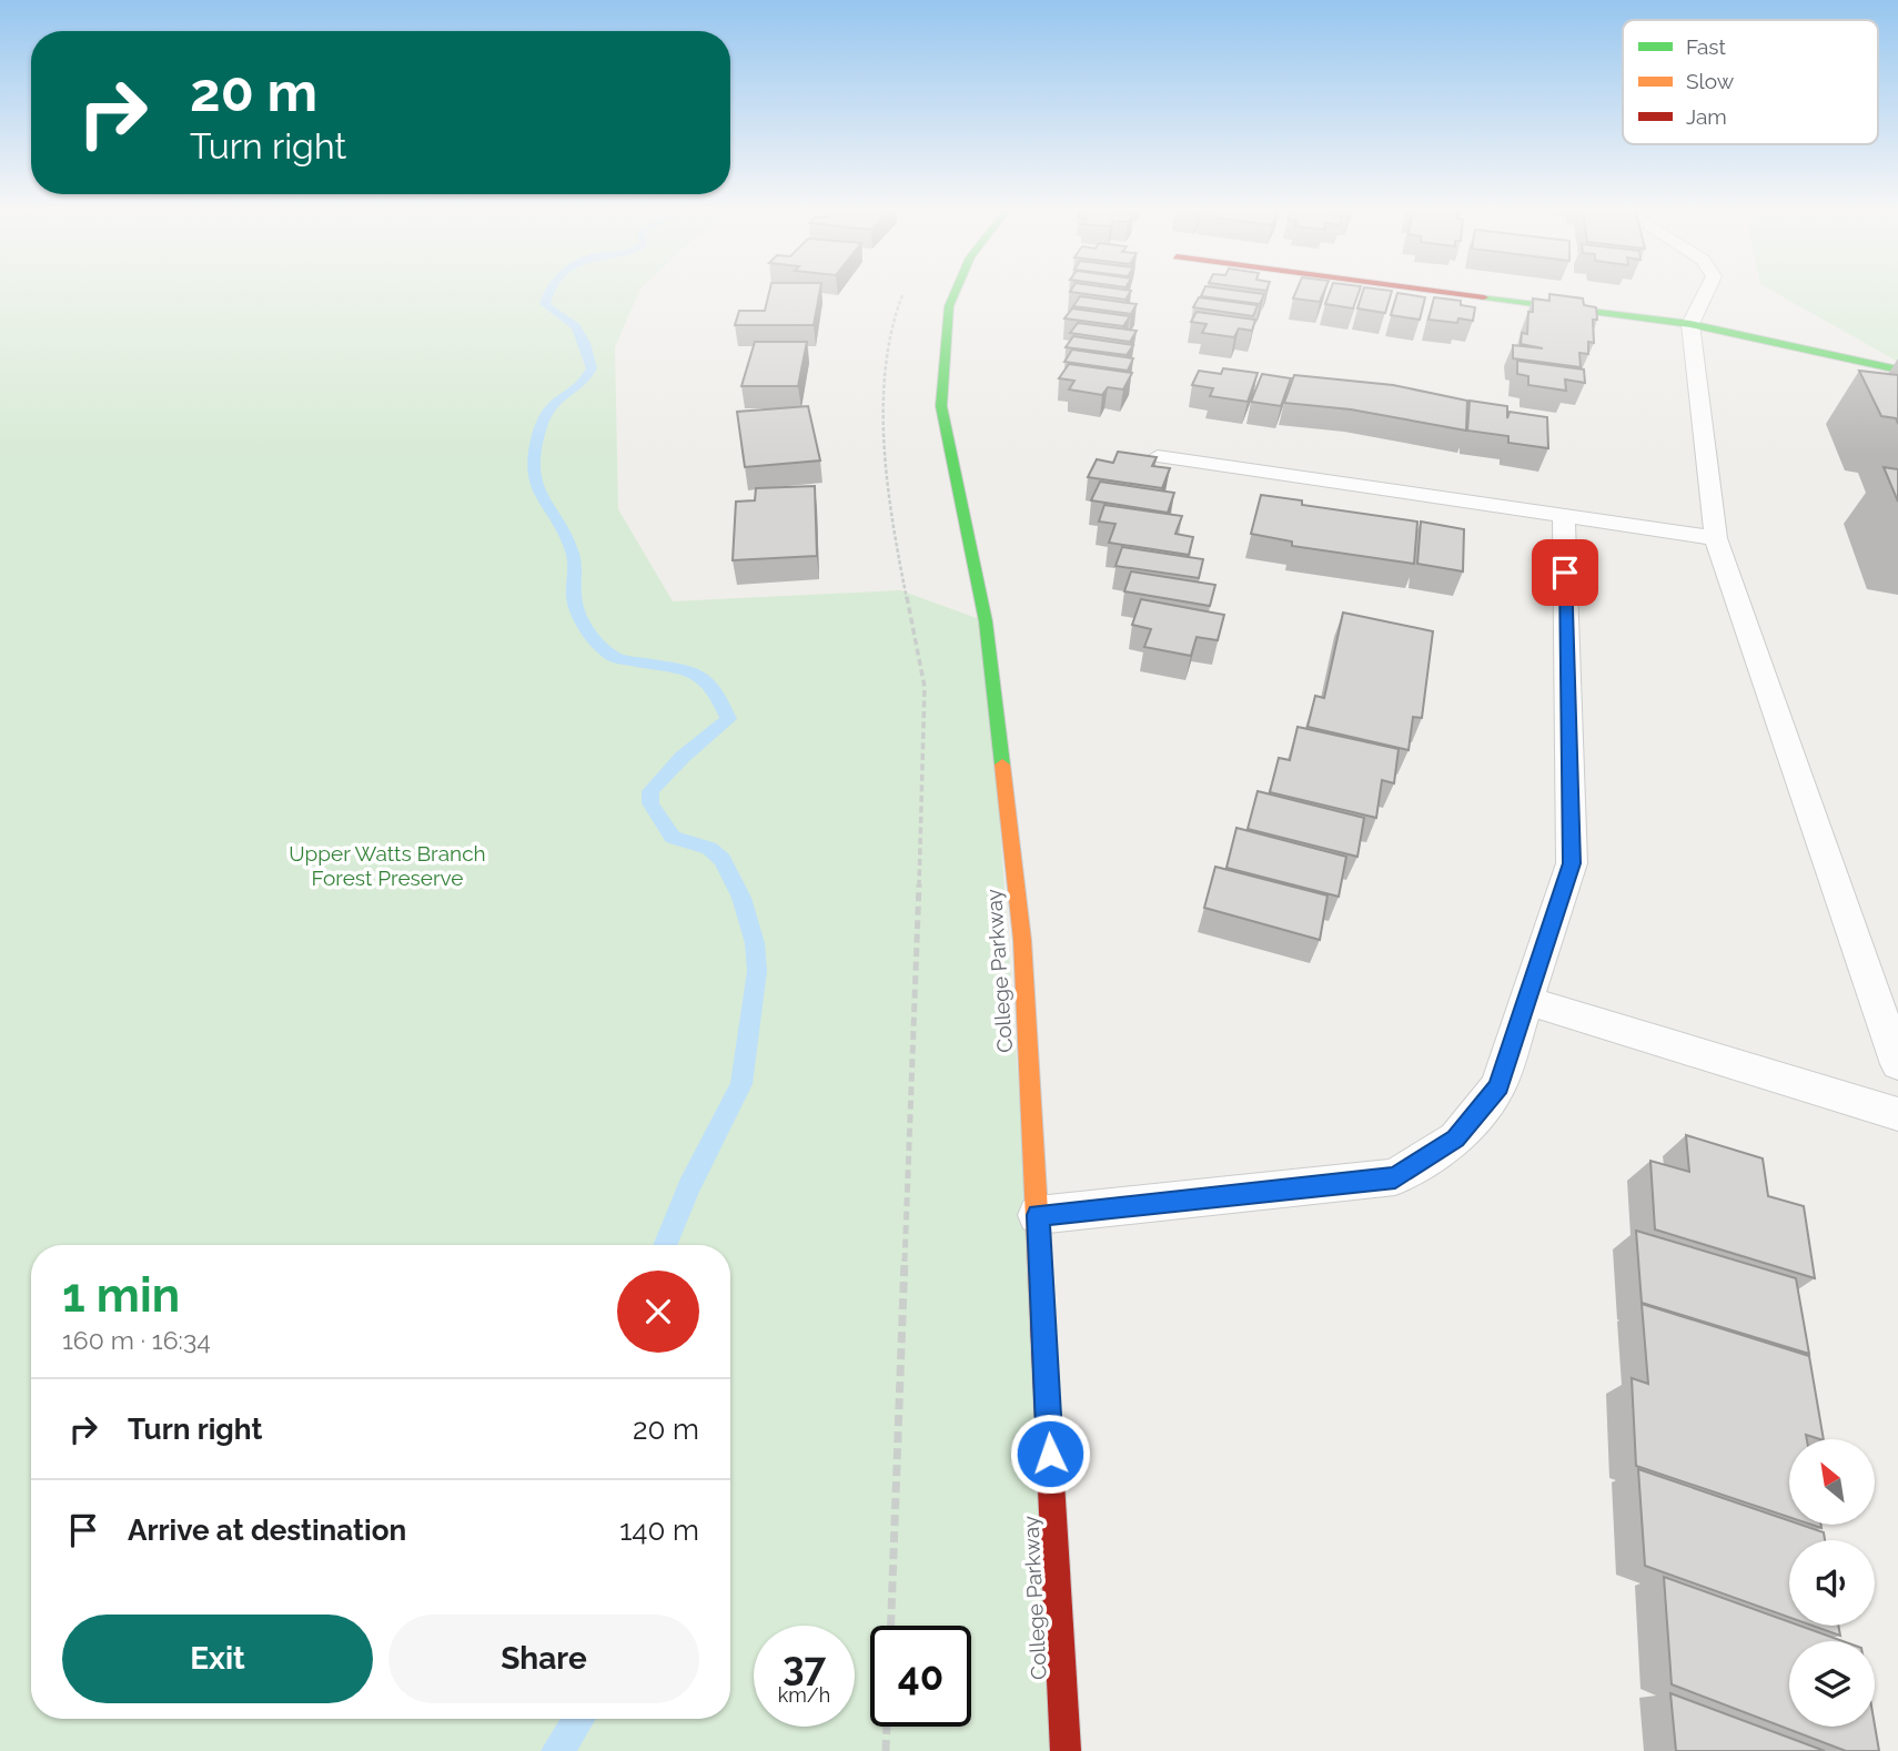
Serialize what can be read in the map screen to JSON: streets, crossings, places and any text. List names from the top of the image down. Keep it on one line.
{"streets":{"street":["College Parkway"]},"parks":["Upper Watts Branch Forest Preserve"],"legend":["Fast","Slow","Jam"],"north":"top left","page":{"turn":["20 m","Turn right"],"heading":["1 min","160 m · 16:34"],"list":[{"name":"Turn right","value":"20 m"},{"name":"Arrive at destination","value":"140 m"}],"buttons":["Exit","Share"],"speed":"37 km/h","limit":"40"}}
